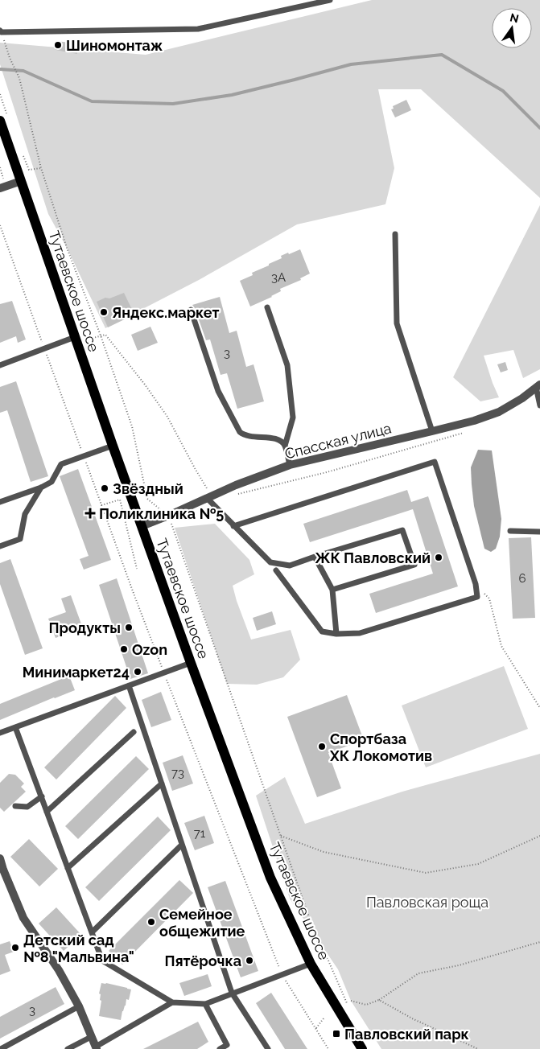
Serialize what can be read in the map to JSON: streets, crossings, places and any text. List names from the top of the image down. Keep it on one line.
{"streets":{"main road":["Тутаевское шоссе"],"street":["Спасская улица"]},"crossings":[["Тутаевское шоссе","Спасская улица"]],"parks":["Павловская роща"],"places":{"other":["Шиномонтаж","Яндекс.маркет","Звёздный","ЖК Павловский","Продукты","Ozon","Минимаркет24","Спортбаза ХК Локомотив","Семейное общежитие","Детский сад №8 \"Мальвина\"","Пятёрочка"],"health":["Поликлиника №5"],"transit":["Павловский парк"]},"house_numbers":["3А","3","6","73","71","3"],"north":"top"}
